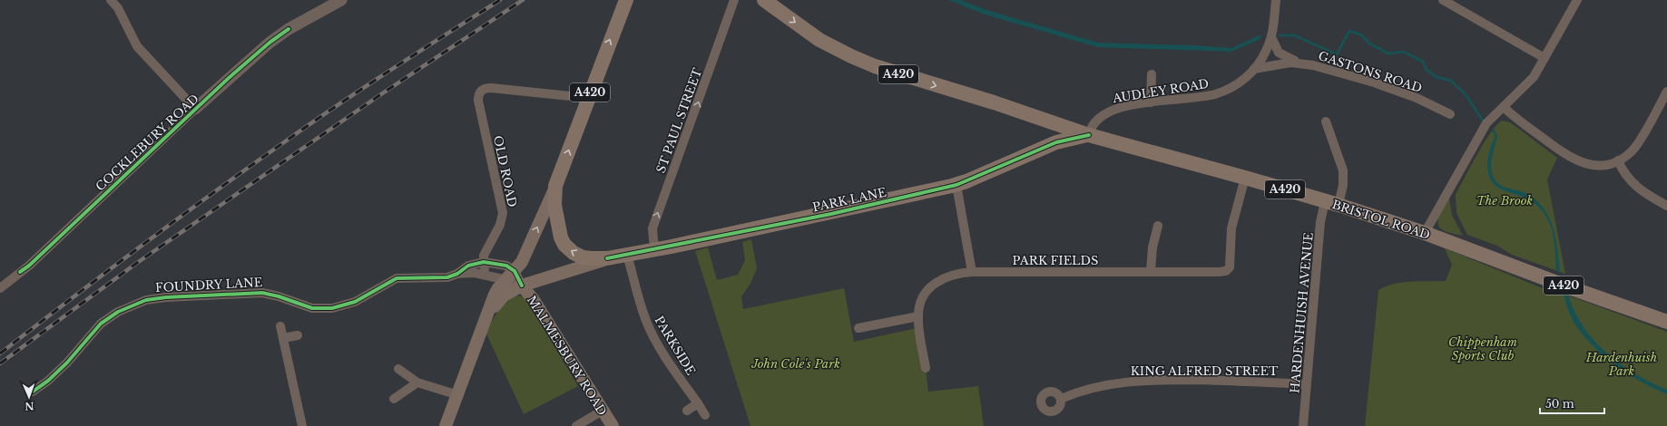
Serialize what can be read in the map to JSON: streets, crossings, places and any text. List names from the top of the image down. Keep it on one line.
{"streets":{"main road":["A420","PARK LANE","BRISTOL ROAD","MALMESBURY ROAD"],"street":["GASTONS ROAD","AUDLEY ROAD","ST PAUL STREET","COCKLEBURY ROAD","OLD ROAD","PARK FIELDS","FOUNDRY LANE","HARDENHUISH AVENUE","PARKSIDE","KING ALFRED STREET"]},"crossings":[["GASTONS ROAD","AUDLEY ROAD"],["A420","AUDLEY ROAD"],["A420","OLD ROAD"],["A420","PARK LANE"],["A420","BRISTOL ROAD"],["AUDLEY ROAD","PARK LANE"],["AUDLEY ROAD","BRISTOL ROAD"],["ST PAUL STREET","PARK LANE"],["OLD ROAD","FOUNDRY LANE"],["PARK LANE","BRISTOL ROAD"],["PARK LANE","PARKSIDE"],["PARK LANE","MALMESBURY ROAD"],["BRISTOL ROAD","PARK FIELDS"],["BRISTOL ROAD","HARDENHUISH AVENUE"],["HARDENHUISH AVENUE","KING ALFRED STREET"]],"one_way":["ST PAUL STREET"],"parks":["The Brook","Chippenham Sports Club","Hardenhuish Park","John Cole's Park"],"scale_bar":"50 m","north":"bottom"}
